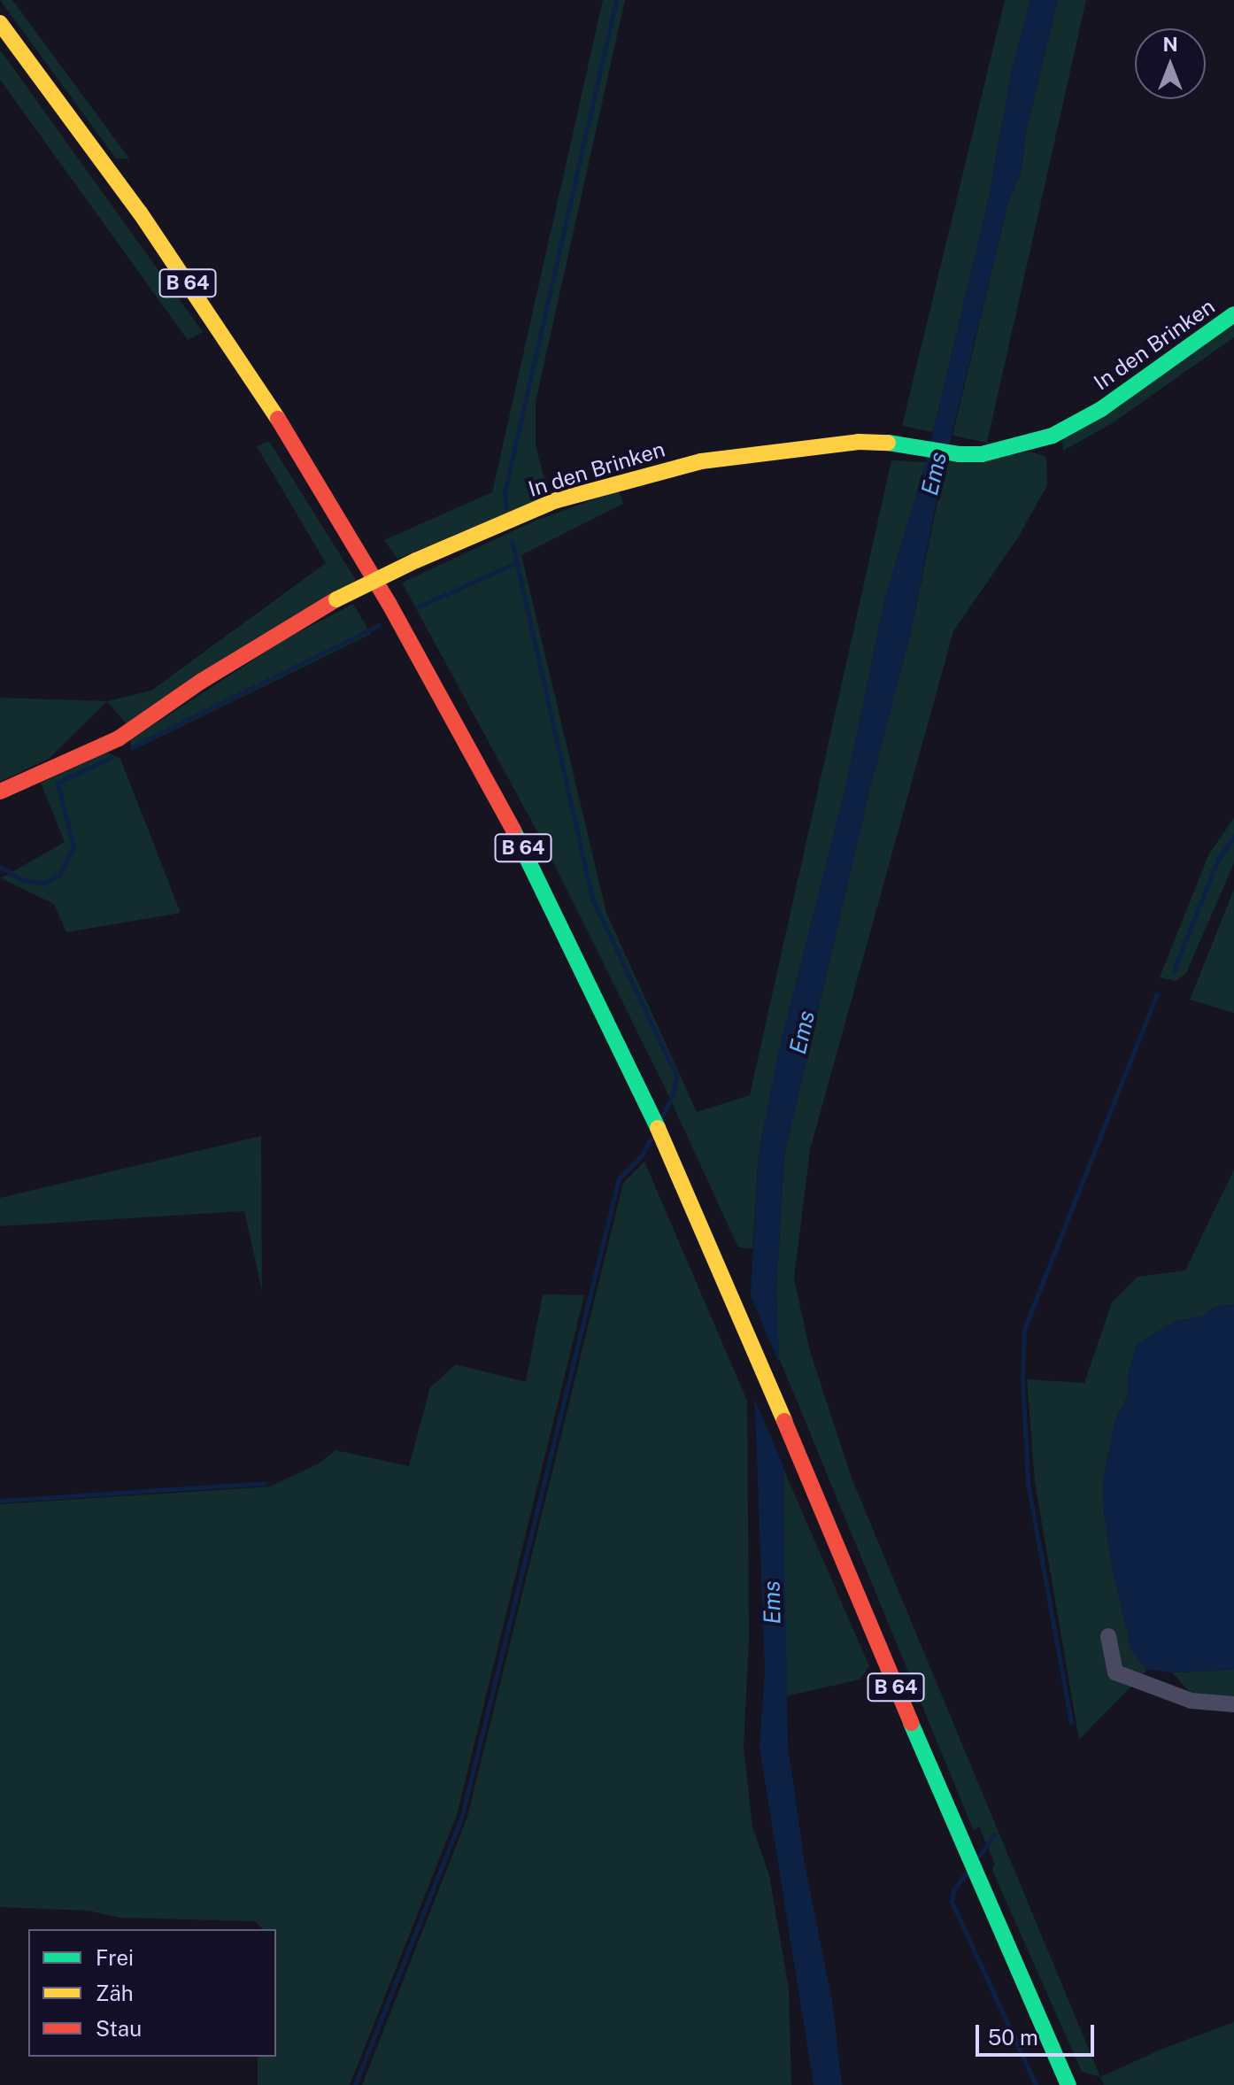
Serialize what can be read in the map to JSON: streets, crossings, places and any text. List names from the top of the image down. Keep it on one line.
{"streets":{"main road":["B 64","In den Brinken"]},"water":["Ems"],"legend":["Frei","Zäh","Stau"],"scale_bar":"50 m","north":"top"}
